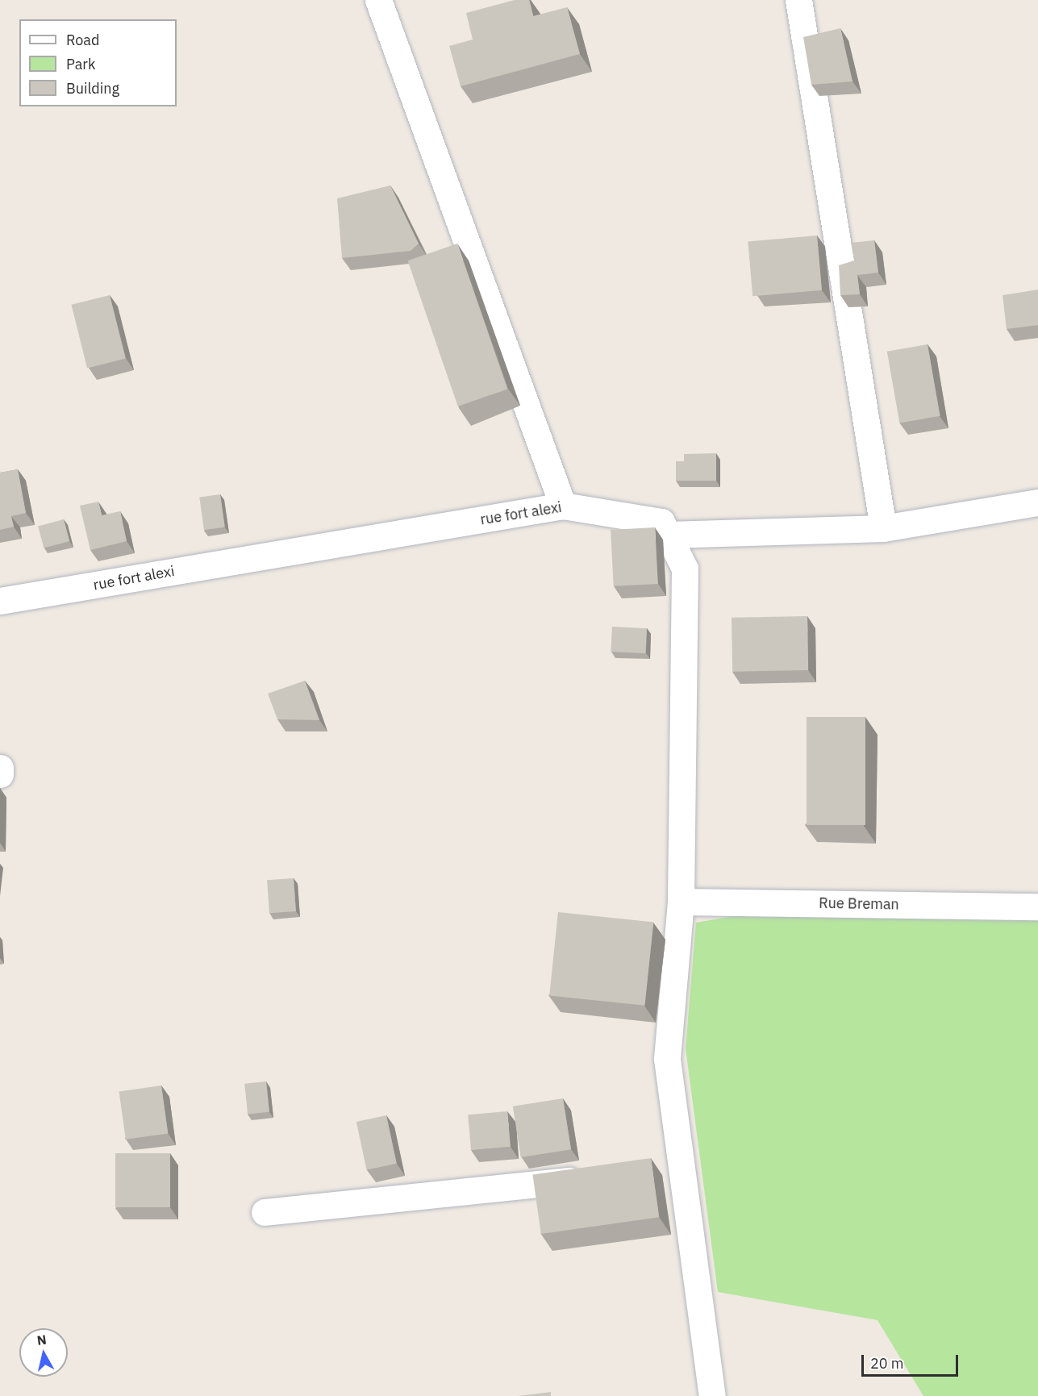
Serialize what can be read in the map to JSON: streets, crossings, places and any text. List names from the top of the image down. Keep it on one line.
{"streets":{"street":["rue fort alexi","Rue Breman"]},"crossings":[["rue fort alexi","Rue Breman"]],"legend":["Road","Park","Building"],"scale_bar":"20 m","north":"top"}
